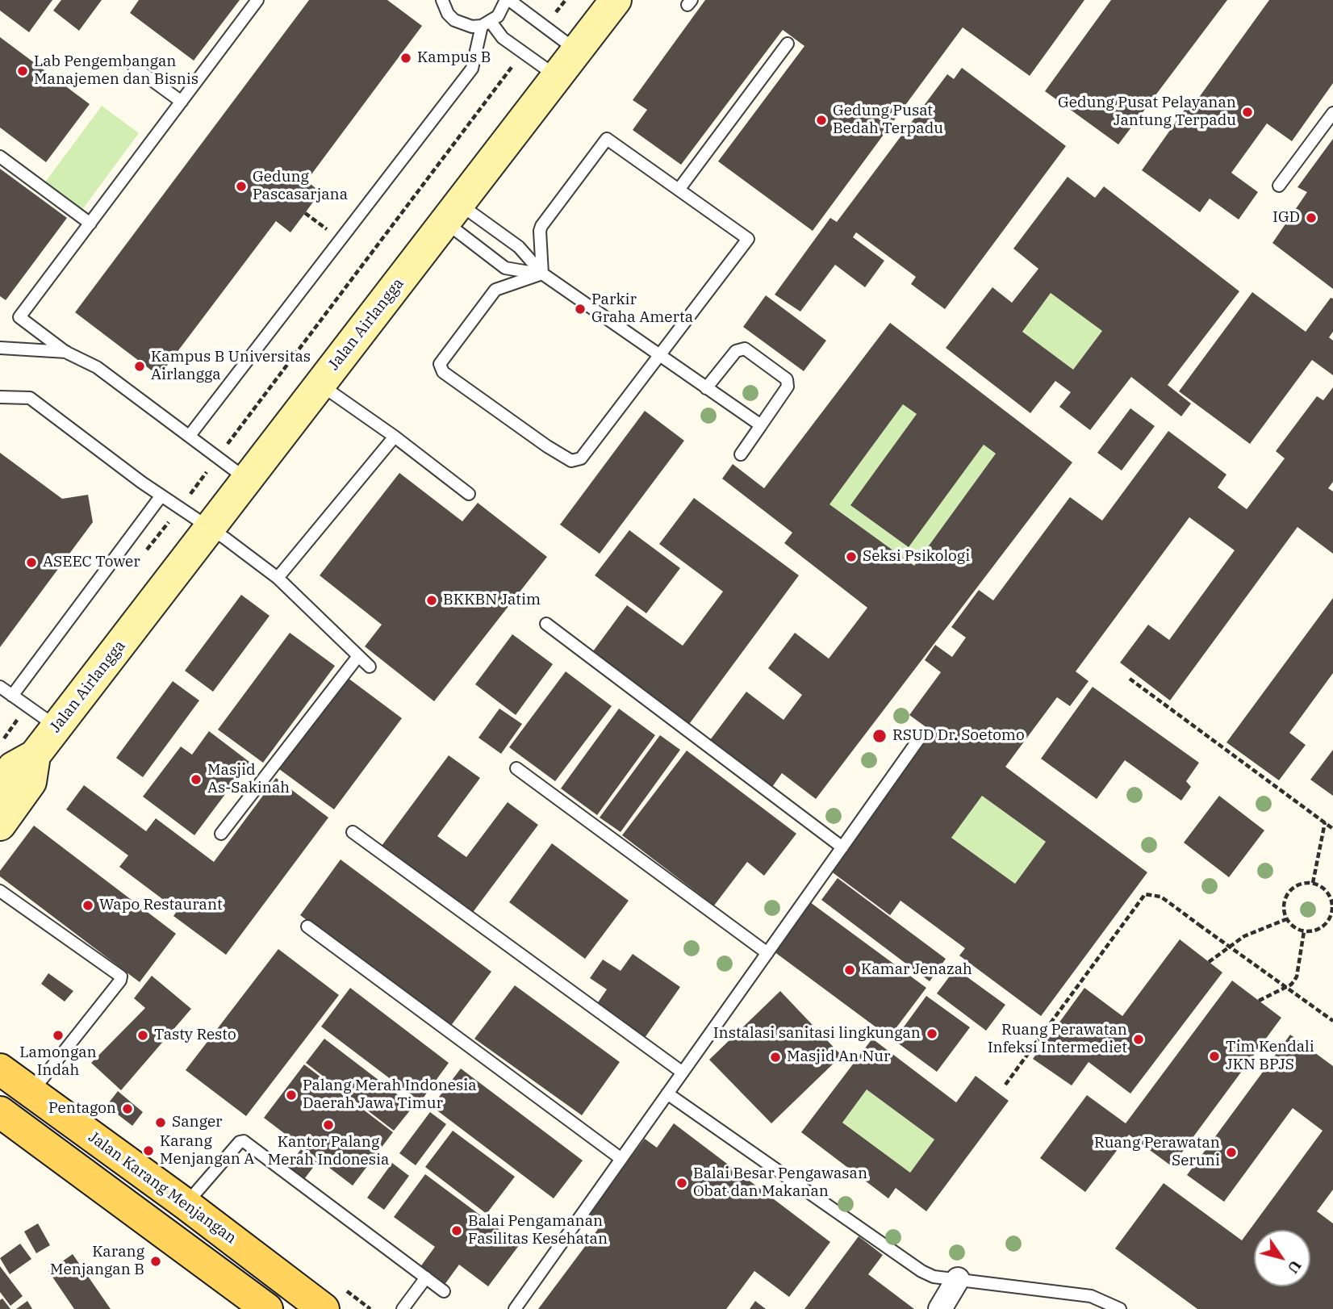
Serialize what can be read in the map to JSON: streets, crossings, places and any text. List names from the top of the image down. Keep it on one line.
{"streets":{"main road":["Jalan Airlangga","Jalan Karang Menjangan"]},"places":["Kampus B","Lab Pengembangan Manajemen dan Bisnis","Gedung Pusat Pelayanan Jantung Terpadu","Gedung Pusat Bedah Terpadu","Gedung Pascasarjana","IGD","Parkir Graha Amerta","Kampus B Universitas Airlangga","Seksi Psikologi","ASEEC Tower","BKKBN Jatim","RSUD Dr. Soetomo","Masjid As-Sakinah","Wapo Restaurant","Kamar Jenazah","Instalasi sanitasi lingkungan","Lamongan Indah","Tasty Resto","Ruang Perawatan Infeksi Intermediet","Tim Kendali JKN BPJS","Masjid An Nur","Palang Merah Indonesia Daerah Jawa Timur","Pentagon","Sanger","Kantor Palang Merah Indonesia","Karang Menjangan A","Ruang Perawatan Seruni","Balai Besar Pengawasan Obat dan Makanan","Balai Pengamanan Fasilitas Kesehatan","Karang Menjangan B"],"north":"bottom right"}
